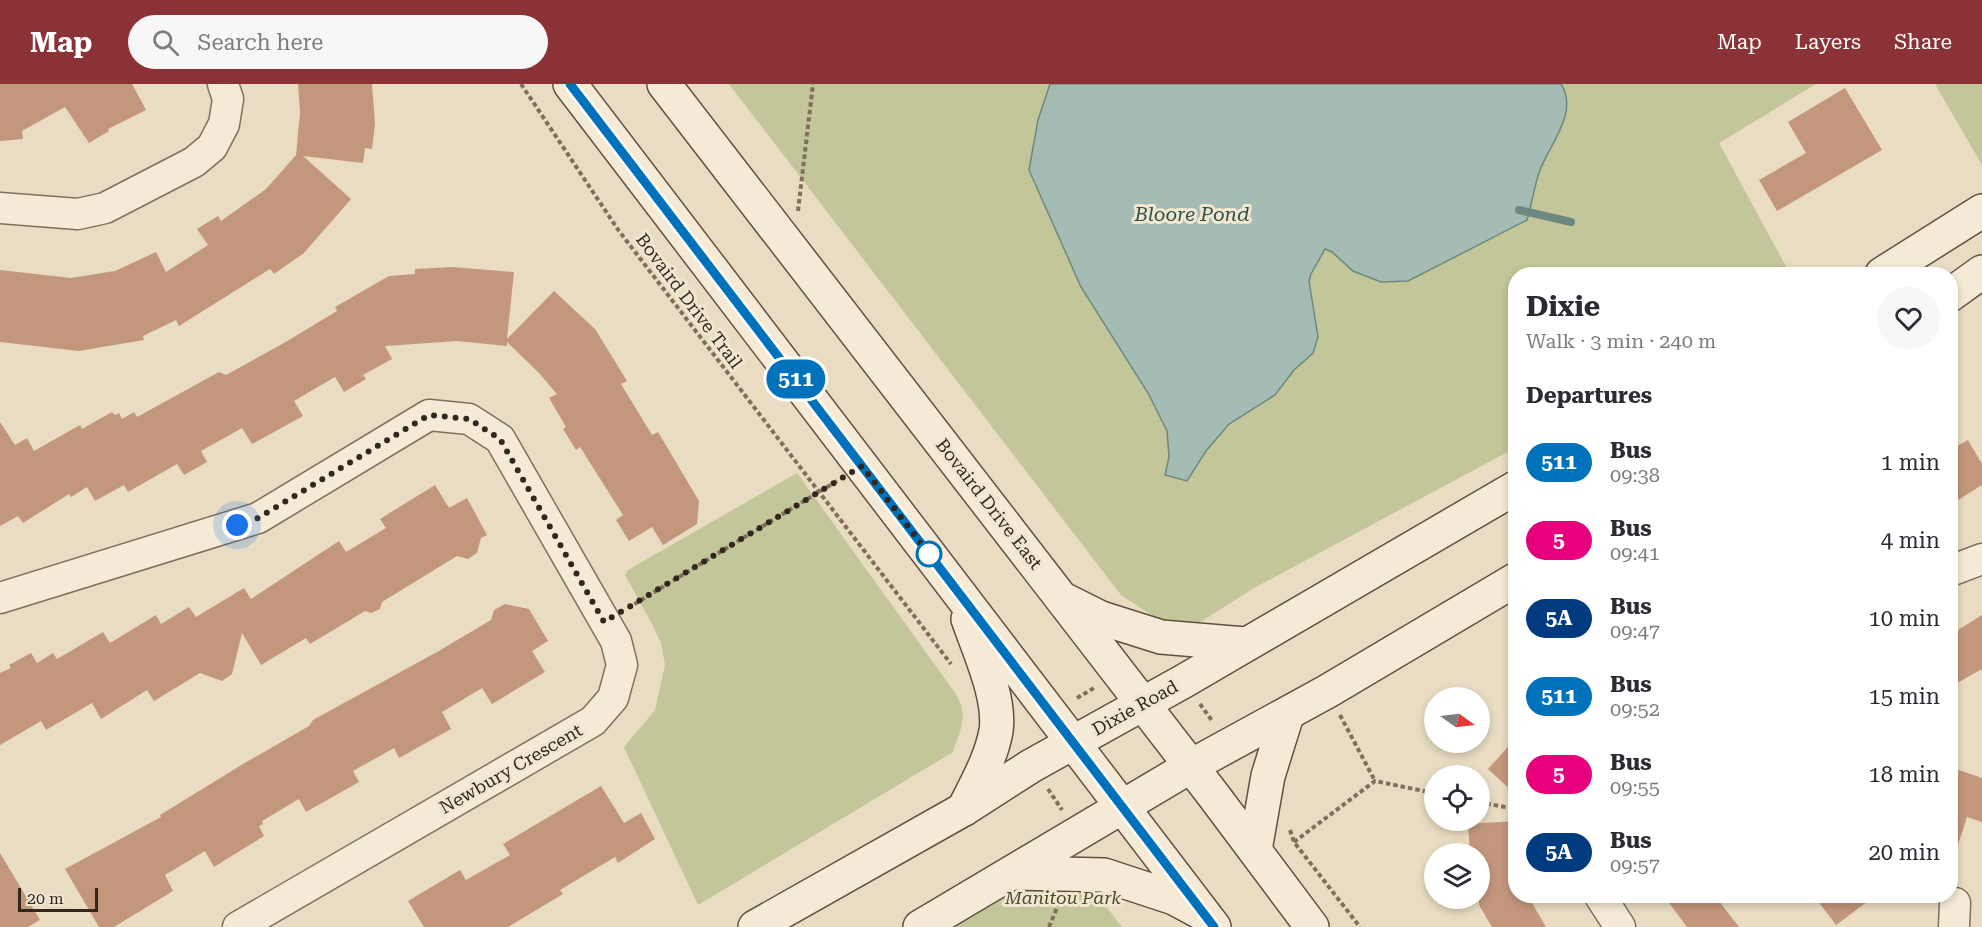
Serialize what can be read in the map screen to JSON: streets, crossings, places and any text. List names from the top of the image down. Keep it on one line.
{"streets":{"main road":["Bovaird Drive East","Dixie Road"],"street":["Newbury Crescent"],"path":["Bovaird Drive Trail"]},"crossings":[["Bovaird Drive East","Dixie Road"]],"water":["Bloore Pond"],"parks":["Manitou Park"],"lines":["bus line 511"],"scale_bar":"20 m","north":"right","page":{"header":"Map","search":"Search here","nav":["Map","Layers","Share"],"on_map":"511","heading":[["Dixie","Walk · 3 min · 240 m"],"Departures"],"list":[{"mark":"511","name":"Bus","note":"09:38","value":"1 min"},{"mark":"5","name":"Bus","note":"09:41","value":"4 min"},{"mark":"5A","name":"Bus","note":"09:47","value":"10 min"},{"mark":"511","name":"Bus","note":"09:52","value":"15 min"},{"mark":"5","name":"Bus","note":"09:55","value":"18 min"},{"mark":"5A","name":"Bus","note":"09:57","value":"20 min"}],"scale":"20 m"}}
